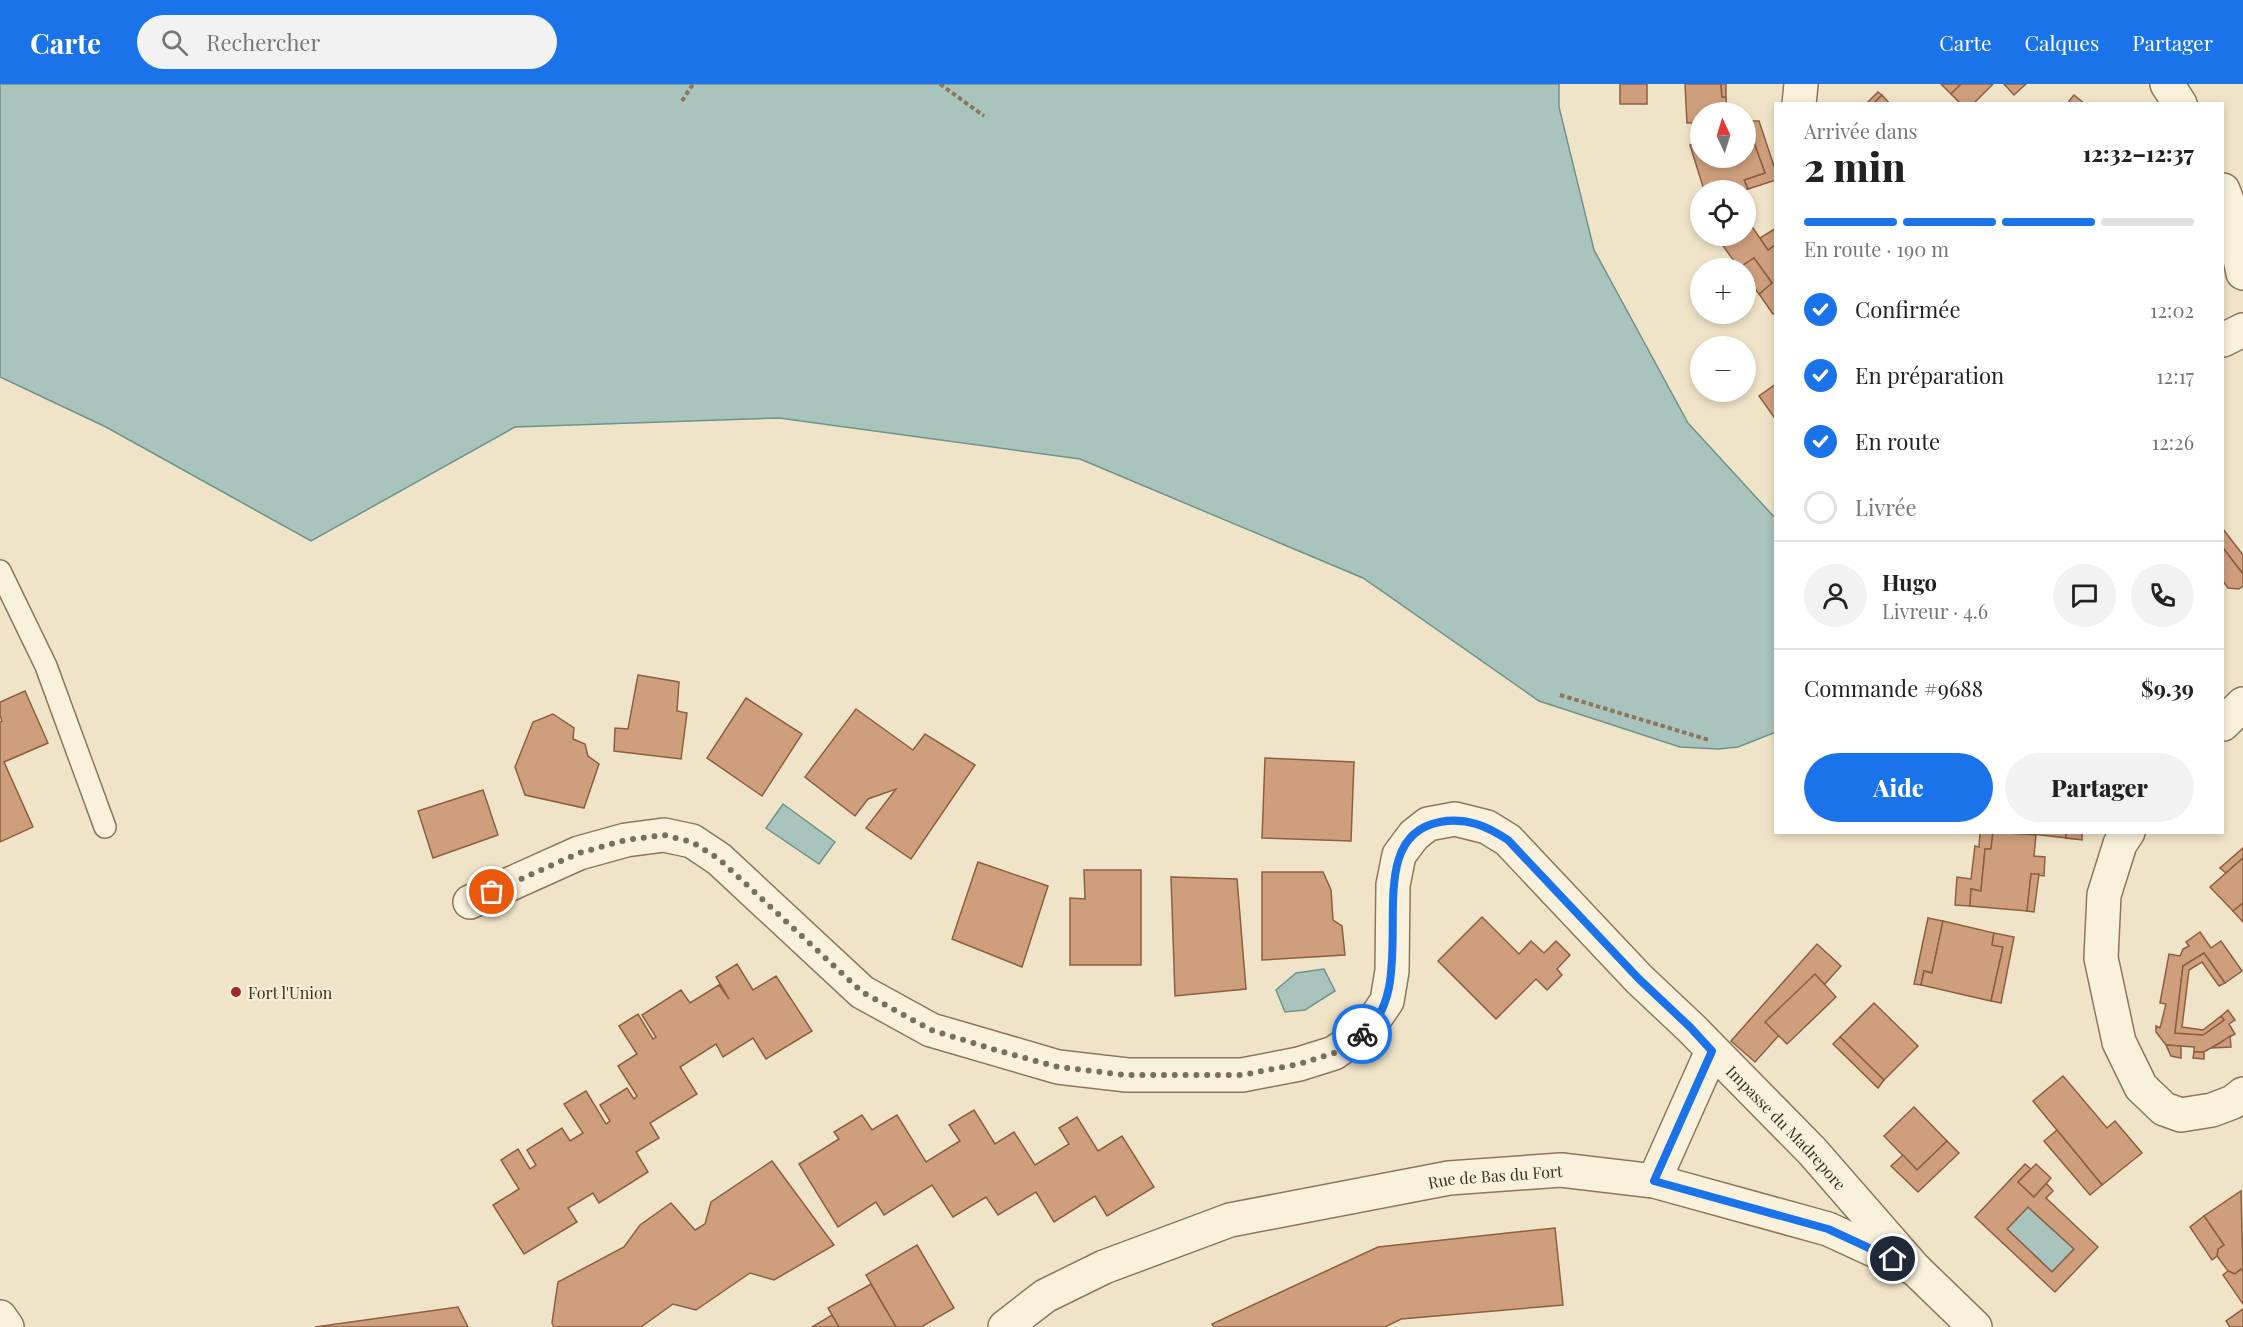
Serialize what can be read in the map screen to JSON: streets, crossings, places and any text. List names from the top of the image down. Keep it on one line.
{"streets":{"street":["Impasse du Madrepore","Rue de Bas du Fort"]},"crossings":[["Impasse du Madrepore","Rue de Bas du Fort"]],"places":["Fort l'Union"],"north":"top","page":{"header":"Carte","search":"Rechercher","nav":["Carte","Calques","Partager"],"map_buttons":["+","−"],"heading":["2 min","Arrivée dans","12:32–12:37"],"panel":["Hugo","Livreur · 4.6","Commande #9688","$9.39"],"bar":"En route · 190 m","list":[["Confirmée","12:02"],["En préparation","12:17"],["En route","12:26"],"Livrée"],"buttons":["Aide","Partager"]}}
